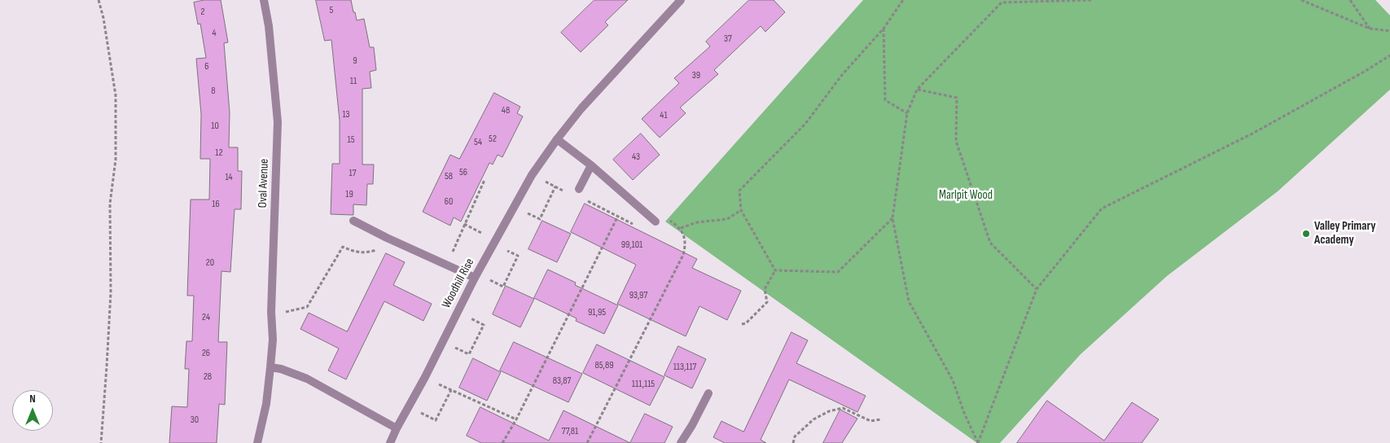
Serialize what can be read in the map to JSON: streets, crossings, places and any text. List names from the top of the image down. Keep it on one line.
{"streets":{"street":["Oval Avenue","Woodhill Rise"]},"parks":["Marlpit Wood"],"places":["Valley Primary Academy"],"house_numbers":["5","2","4","37","9","6","39","11","8","48","13","41","10","52","15","54","12","43","56","17","58","14","19","60","16","99,101","20","93,97","91,95","24","26","85,89","113,117","28","83,87","111,115","30","77,81"],"north":"top"}
